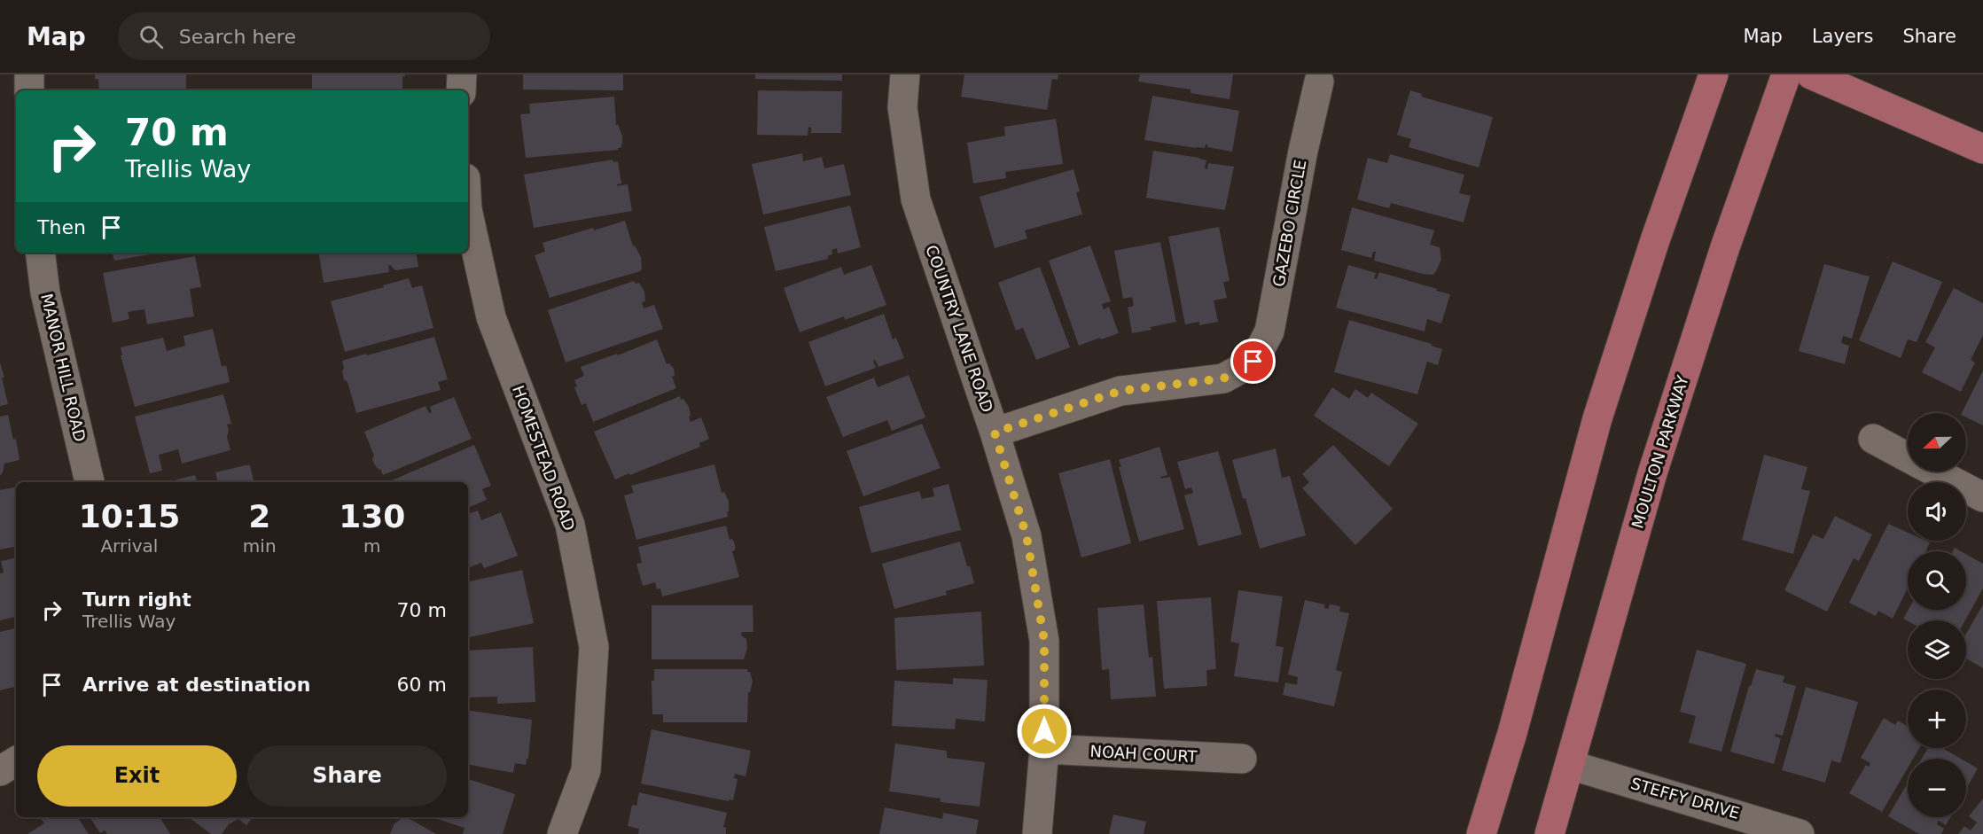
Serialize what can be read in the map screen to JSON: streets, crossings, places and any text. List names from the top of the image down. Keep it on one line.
{"streets":{"main road":["MOULTON PARKWAY"],"street":["GAZEBO CIRCLE","COUNTRY LANE ROAD","MANOR HILL ROAD","HOMESTEAD ROAD","NOAH COURT","STEFFY DRIVE"]},"crossings":[["GAZEBO CIRCLE","COUNTRY LANE ROAD"],["COUNTRY LANE ROAD","NOAH COURT"],["MOULTON PARKWAY","STEFFY DRIVE"]],"north":"left","page":{"header":"Map","search":"Search here","nav":["Map","Layers","Share"],"turn":["70 m","Trellis Way"],"then":"Then","map_buttons":["+","−"],"eta":["10:15","Arrival","2","min","130","m"],"list":[{"name":"Turn right","note":"Trellis Way","value":"70 m"},{"name":"Arrive at destination","value":"60 m"}],"buttons":["Exit","Share"]}}
